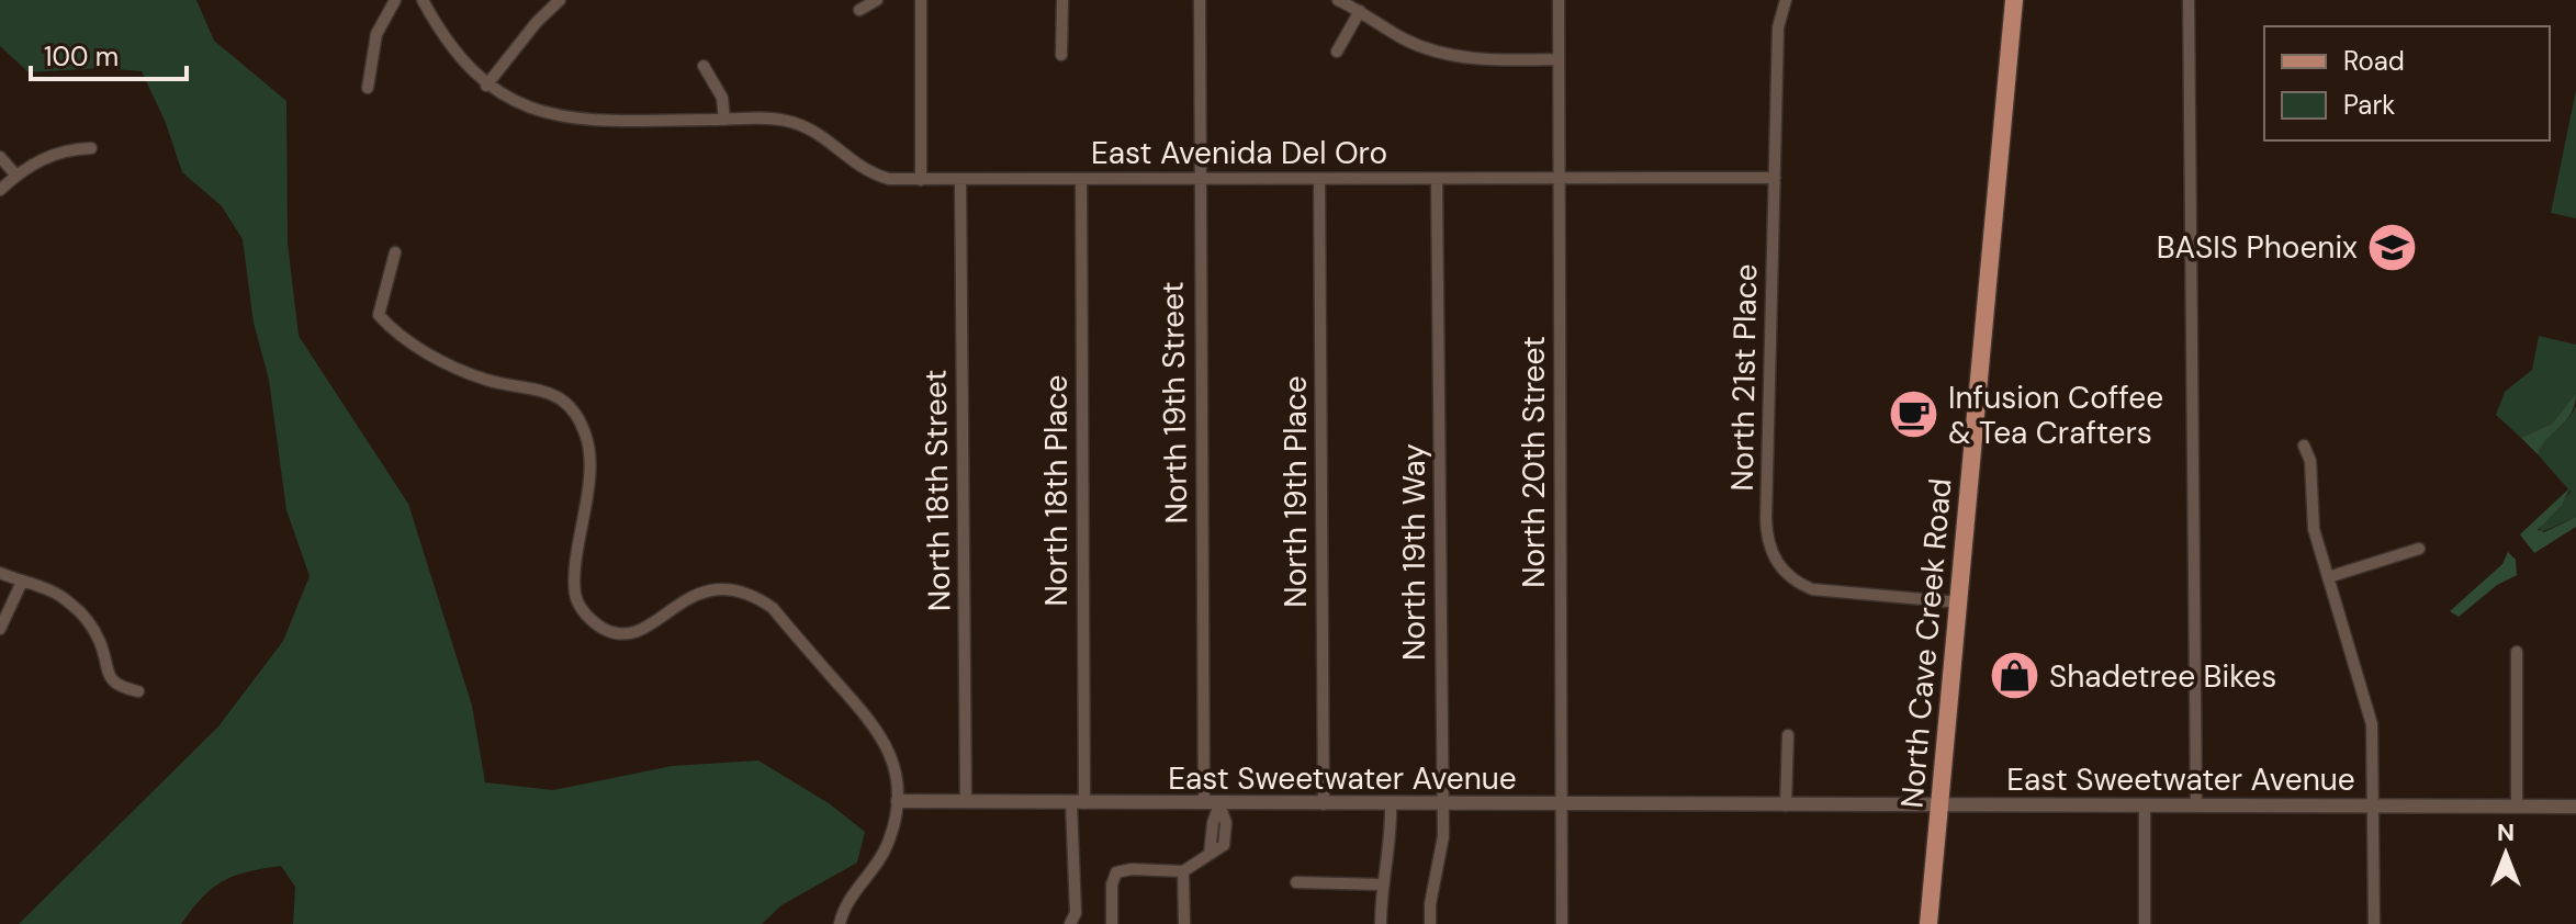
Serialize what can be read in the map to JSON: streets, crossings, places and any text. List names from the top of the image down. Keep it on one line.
{"streets":{"main road":["North Cave Creek Road"],"street":["East Avenida Del Oro","North 21st Place","North 19th Street","North 20th Street","North 18th Street","North 18th Place","North 19th Place","North 19th Way","East Sweetwater Avenue"]},"crossings":[["East Avenida Del Oro","North 21st Place"],["East Avenida Del Oro","North 19th Street"],["East Avenida Del Oro","North 20th Street"],["East Avenida Del Oro","North 18th Street"],["East Avenida Del Oro","North 18th Place"],["East Avenida Del Oro","North 19th Place"],["East Avenida Del Oro","North 19th Way"],["North 21st Place","North Cave Creek Road"],["North 19th Street","East Sweetwater Avenue"],["North 20th Street","East Sweetwater Avenue"],["North 18th Street","East Sweetwater Avenue"],["North 18th Place","East Sweetwater Avenue"],["North 19th Place","East Sweetwater Avenue"],["North 19th Way","East Sweetwater Avenue"],["North Cave Creek Road","East Sweetwater Avenue"]],"places":{"school or university":["BASIS Phoenix"],"cafe":["Infusion Coffee & Tea Crafters"],"shop":["Shadetree Bikes"]},"legend":["Road","Park"],"scale_bar":"100 m","north":"top"}
